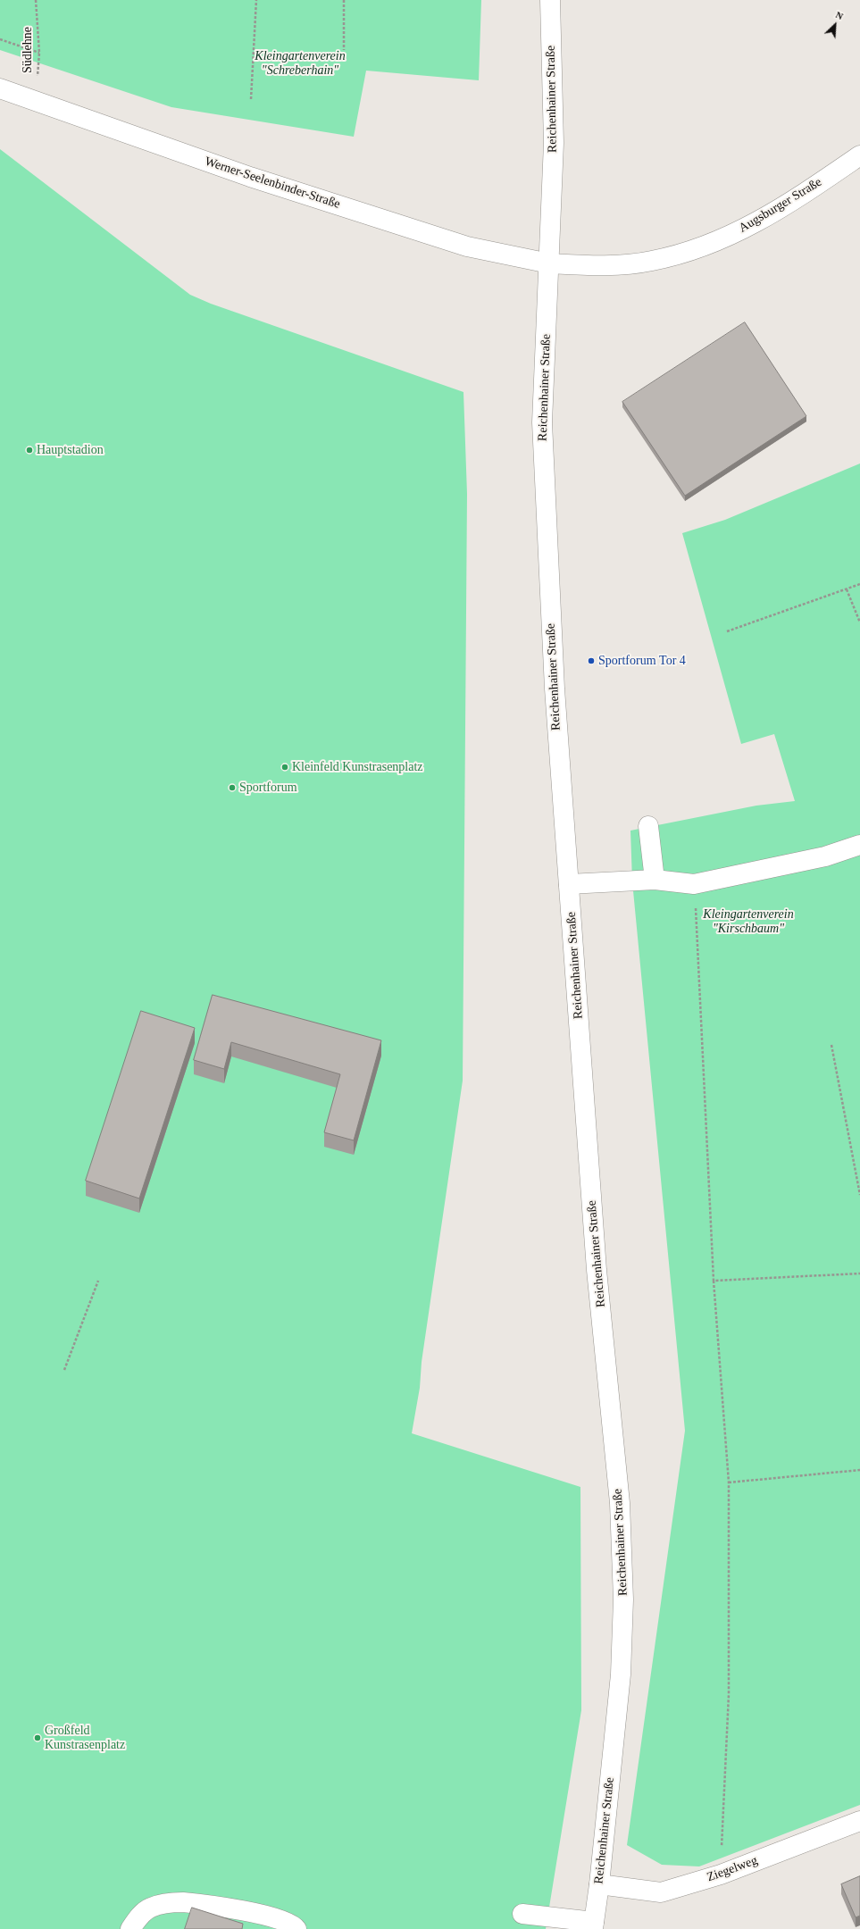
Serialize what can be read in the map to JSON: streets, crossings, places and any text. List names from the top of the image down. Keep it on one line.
{"streets":{"main road":["Reichenhainer Straße","Werner-Seelenbinder-Straße","Augsburger Straße","Ziegelweg"],"path":["Südlehne"]},"crossings":[["Südlehne","Werner-Seelenbinder-Straße"],["Reichenhainer Straße","Werner-Seelenbinder-Straße"],["Reichenhainer Straße","Augsburger Straße"],["Reichenhainer Straße","Ziegelweg"],["Werner-Seelenbinder-Straße","Augsburger Straße"]],"parks":["Kleingartenverein \"Schreberhain\"","Kleingartenverein \"Kirschbaum\""],"places":["Hauptstadion","Sportforum Tor 4","Kleinfeld Kunstrasenplatz","Sportforum","Großfeld Kunstrasenplatz"],"north":"top right"}
